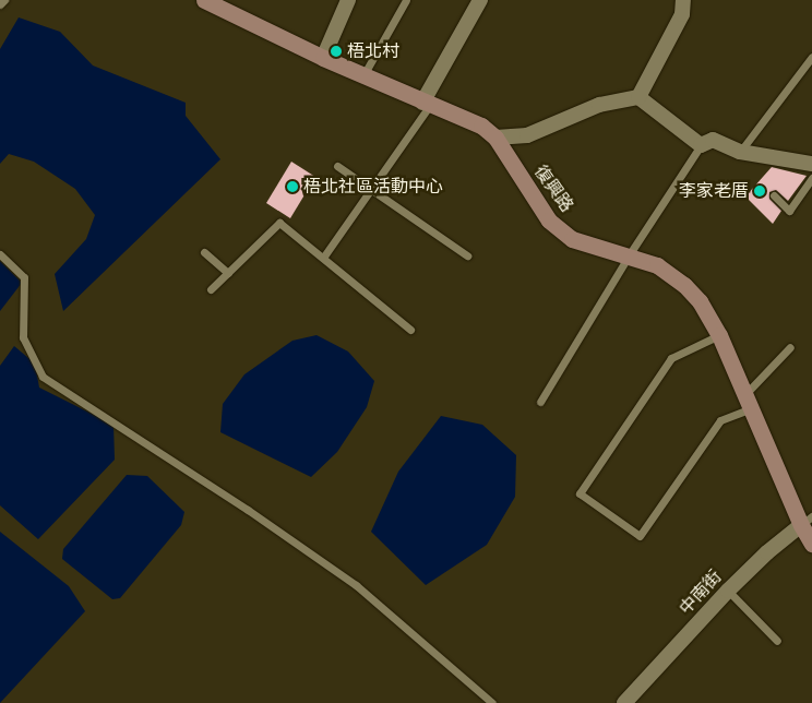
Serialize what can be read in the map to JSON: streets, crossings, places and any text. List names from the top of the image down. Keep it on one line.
{"streets":{"street":["復興路","中南街"]},"crossings":[["復興路","中南街"]],"places":["梧北村","梧北社區活動中心","李家老厝"]}
